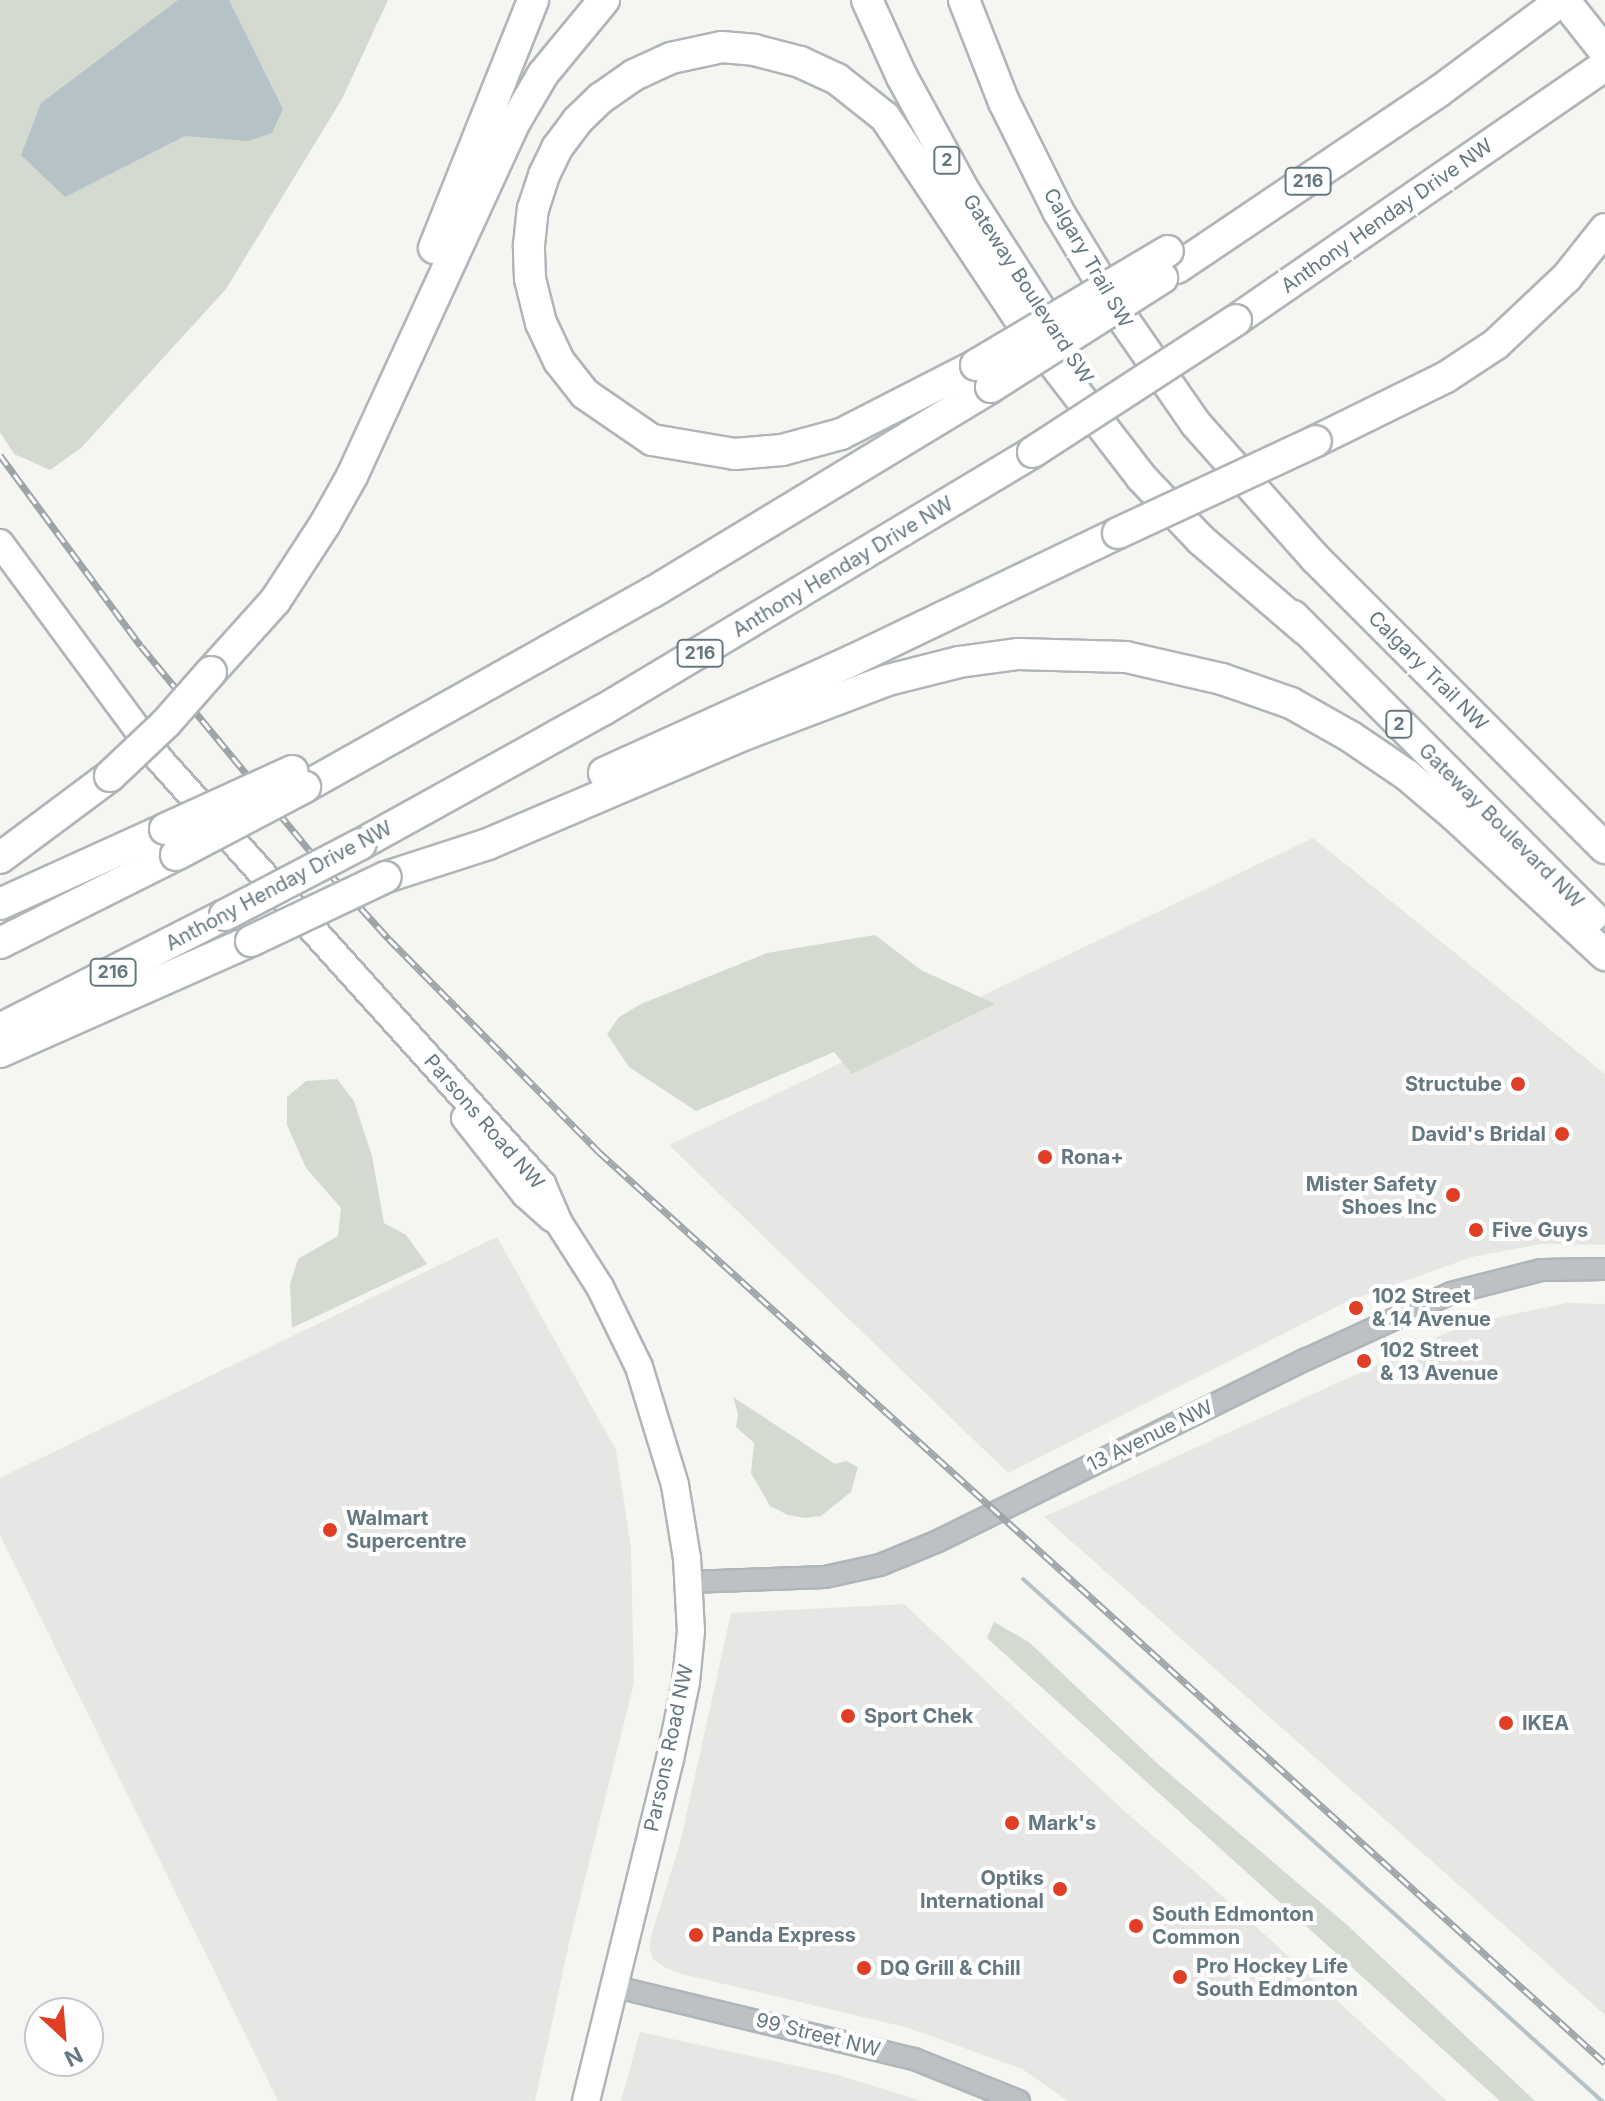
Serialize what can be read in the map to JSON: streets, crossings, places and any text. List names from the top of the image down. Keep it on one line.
{"streets":{"highway":["2","216","Anthony Henday Drive NW","Calgary Trail SW","Gateway Boulevard SW","Calgary Trail NW","Gateway Boulevard NW"],"main road":["Parsons Road NW"],"street":["13 Avenue NW","99 Street NW"]},"crossings":[["Calgary Trail SW","Calgary Trail NW"],["Gateway Boulevard SW","Gateway Boulevard NW"],["Parsons Road NW","13 Avenue NW"],["Parsons Road NW","99 Street NW"]],"places":["Structube","David's Bridal","Rona+","Mister Safety Shoes Inc","Five Guys","102 Street & 14 Avenue","102 Street & 13 Avenue","Walmart Supercentre","Sport Chek","IKEA","Mark's","Optiks International","South Edmonton Common","Panda Express","DQ Grill & Chill","Pro Hockey Life South Edmonton"],"north":"bottom right"}
